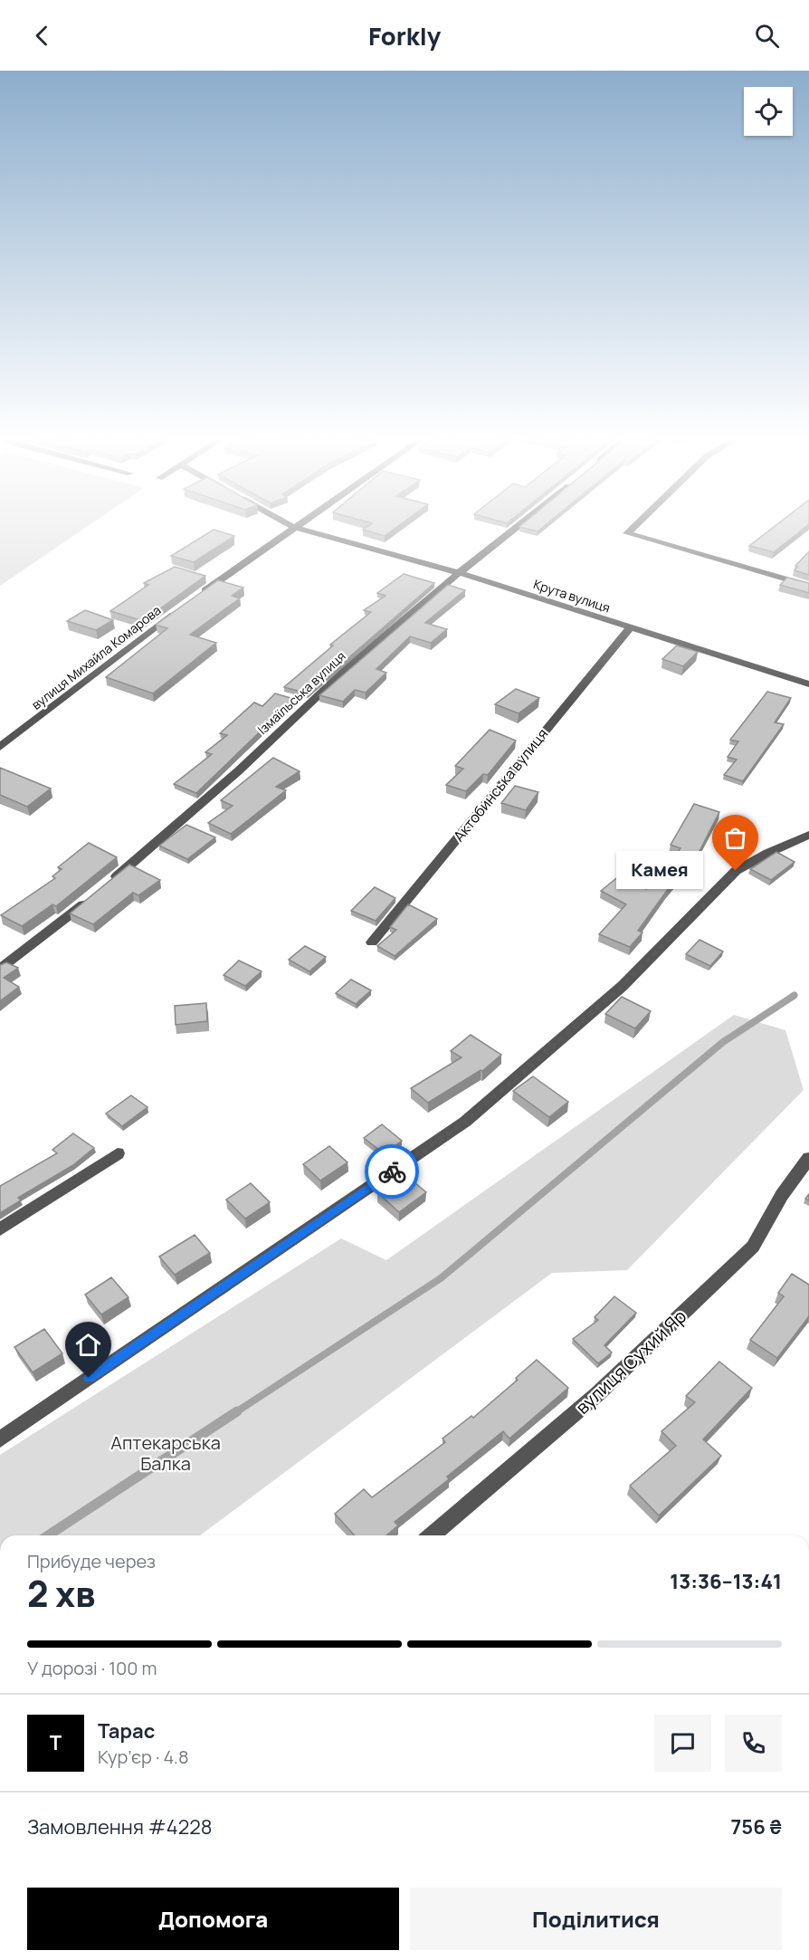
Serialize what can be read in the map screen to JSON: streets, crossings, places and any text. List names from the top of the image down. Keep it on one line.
{"streets":{"street":["Крута вулиця","вулиця Михайла Комарова","Ізмаїльська вулиця","Актобинська вулиця","вулиця Сухий Яр"]},"crossings":[["Крута вулиця","Ізмаїльська вулиця"],["Крута вулиця","Актобинська вулиця"]],"parks":["Аптекарська Балка"],"places":["Камея"],"page":{"header":"Forkly","bubble":"Камея","heading":["2 хв","Прибуде через","13:36–13:41"],"panel":["Тарас","Кур’єр · 4.8","Замовлення #4228","756 ₴"],"bar":"У дорозі · 100 m","round":"Т","buttons":["Допомога","Поділитися"]}}
